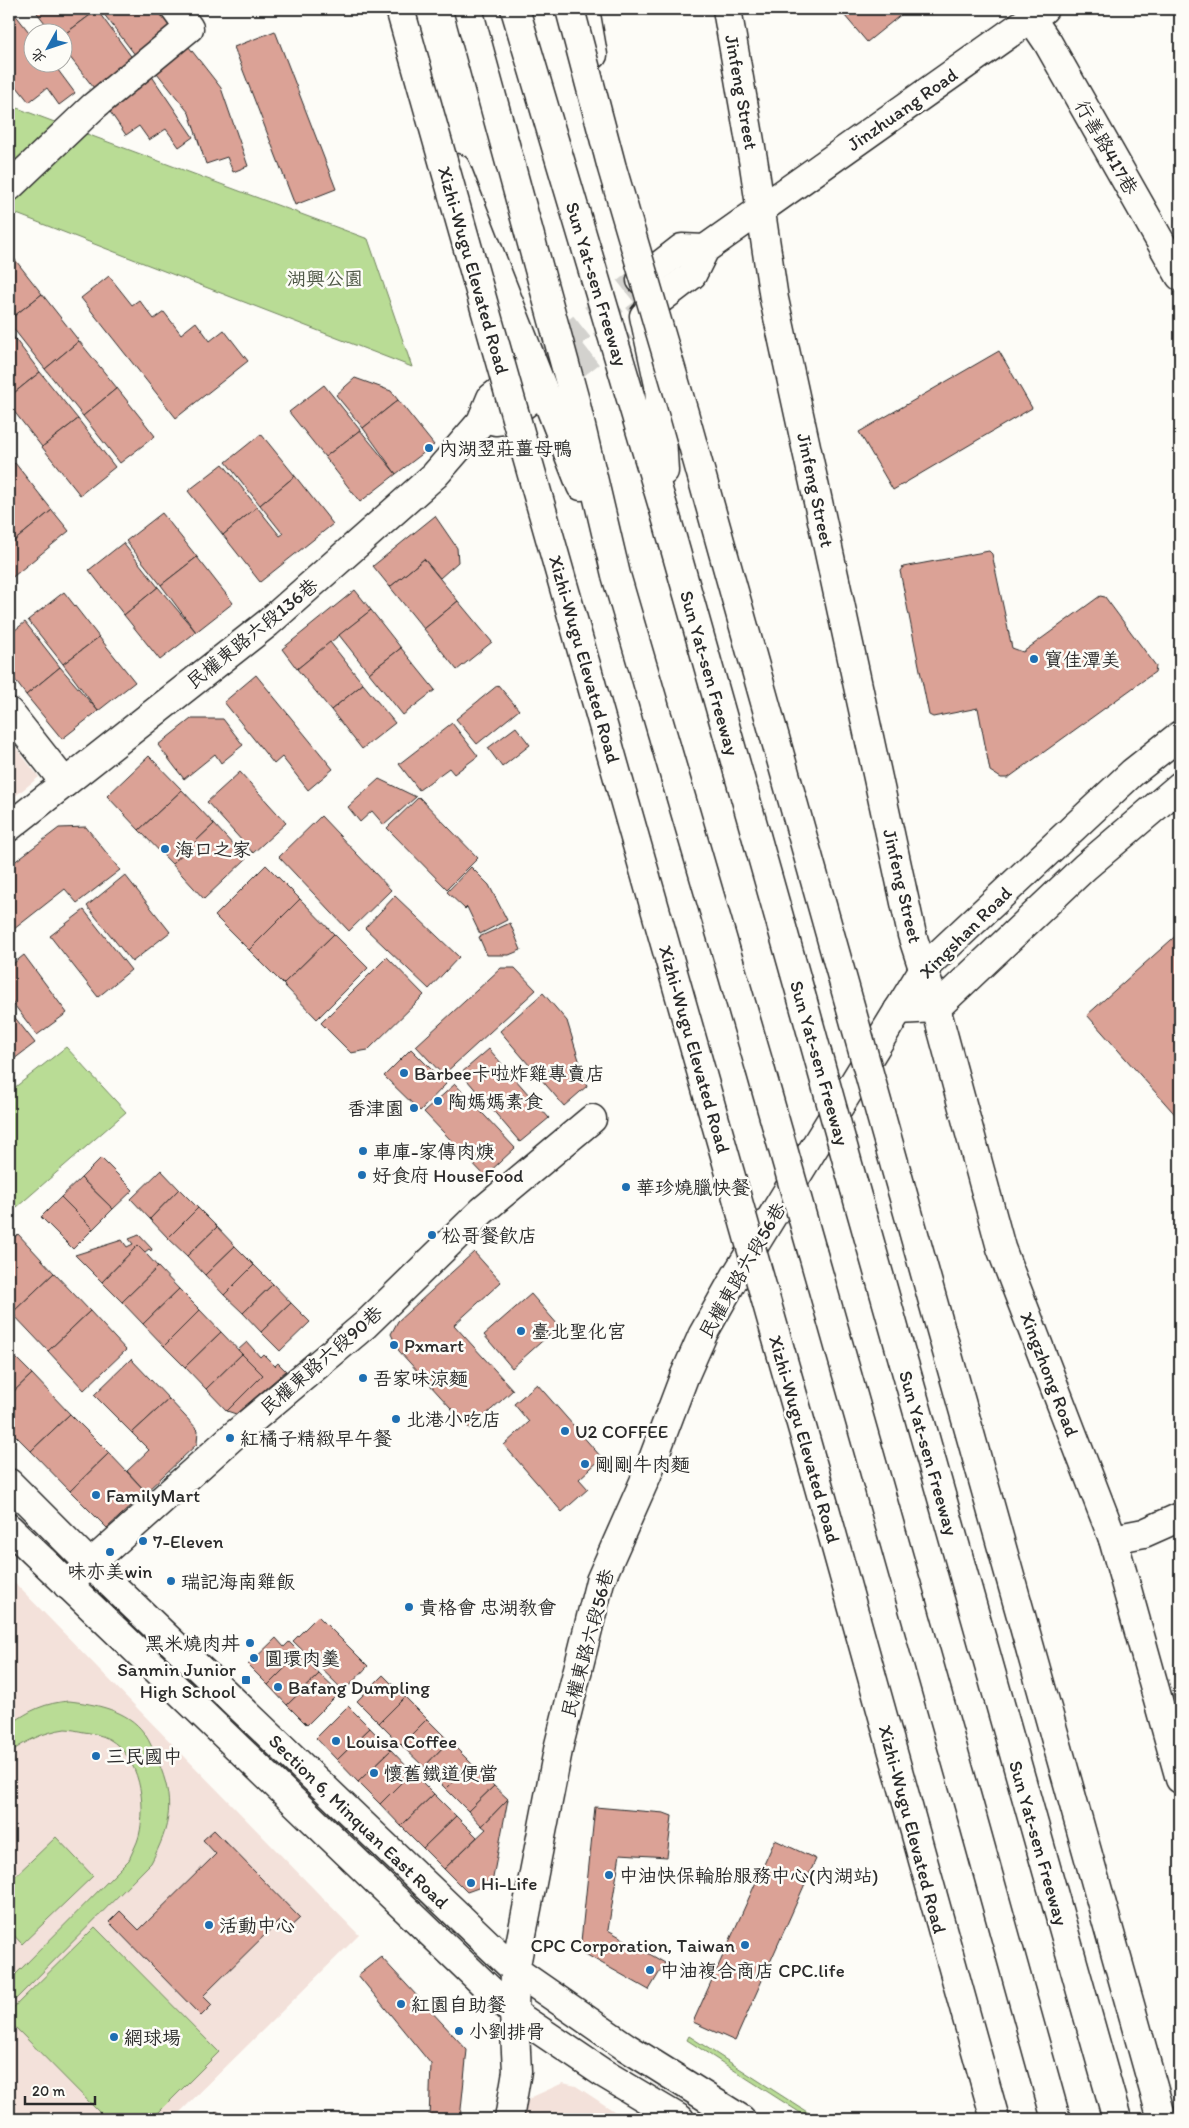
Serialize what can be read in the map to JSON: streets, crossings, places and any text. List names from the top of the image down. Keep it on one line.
{"streets":{"main road":["Jinfeng Street","Jinzhuang Road","行善路417巷","Xizhi-Wugu Elevated Road","Sun Yat-sen Freeway","民權東路六段136巷","Xingshan Road","民權東路六段56巷","民權東路六段90巷","Xingzhong Road","Section 6, Minquan East Road"]},"crossings":[["Jinfeng Street","Jinzhuang Road"],["Jinfeng Street","Xingshan Road"],["Jinfeng Street","Xingzhong Road"],["Jinzhuang Road","行善路417巷"],["Xingshan Road","民權東路六段56巷"],["Xingshan Road","Xingzhong Road"],["民權東路六段56巷","Section 6, Minquan East Road"],["民權東路六段90巷","Section 6, Minquan East Road"]],"parks":["湖興公園"],"places":{"other":["內湖翌莊薑母鴨","寶佳潭美","海口之家","Barbee卡啦炸雞專賣店","陶媽媽素食","香津園","車庫-家傳肉焿","好食府 HouseFood","華珍燒臘快餐","松哥餐飲店","臺北聖化宮","Pxmart","吾家味涼麵","北港小吃店","U2 COFFEE","紅橘子精緻早午餐","剛剛牛肉麵","FamilyMart","7-Eleven","味亦美win","瑞記海南雞飯","貴格會 忠湖教會","黑米燒肉丼","圓環肉羹","Bafang Dumpling","Louisa Coffee","三民國中","懷舊鐵道便當","中油快保輪胎服務中心(內湖站)","Hi-Life","活動中心","CPC Corporation, Taiwan","中油複合商店 CPC.life","紅園自助餐","小劉排骨","網球場"],"transit":["Sanmin Junior High School"]},"scale_bar":"20 m","north":"bottom left"}
